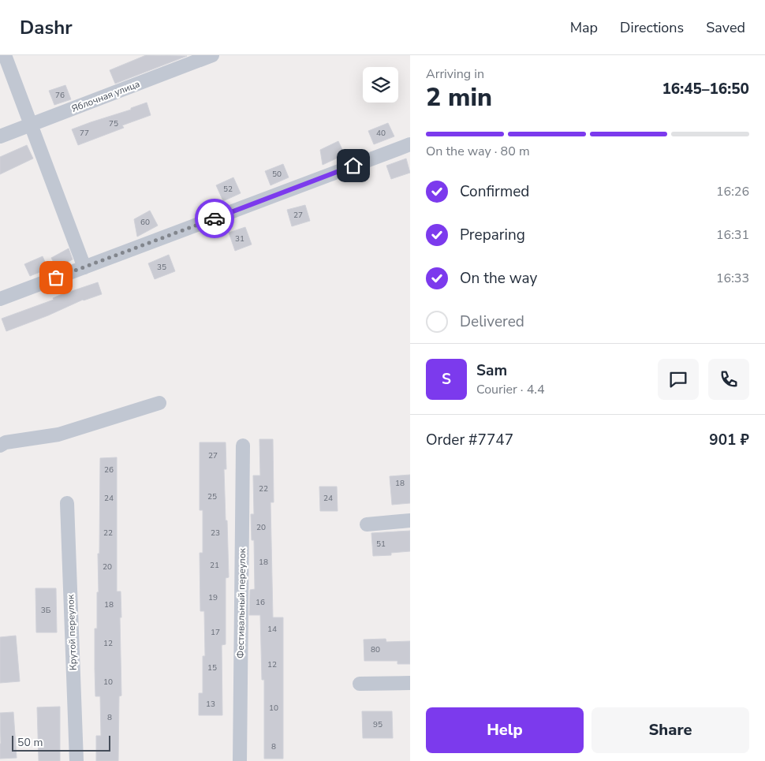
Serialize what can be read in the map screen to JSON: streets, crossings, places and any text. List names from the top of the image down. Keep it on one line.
{"streets":{"street":["Яблочная улица","Фестивальный переулок","Крутой переулок"]},"house_numbers":["76","75","77","40","50","52","27","60","31","35","27","26","18","22","25","24","24","20","22","23","51","18","21","20","19","16","18","3Б","14","17","12","80","12","15","10","13","10","8","95","8"],"scale_bar":"50 m","page":{"header":"Dashr","nav":["Map","Directions","Saved"],"heading":["2 min","Arriving in","16:45–16:50"],"panel":["Sam","Courier · 4.4","Order #7747","901 ₽"],"bar":"On the way · 80 m","list":[["Confirmed","16:26"],["Preparing","16:31"],["On the way","16:33"],"Delivered"],"round":"S","buttons":["Help","Share"],"scale":"50 m"}}
